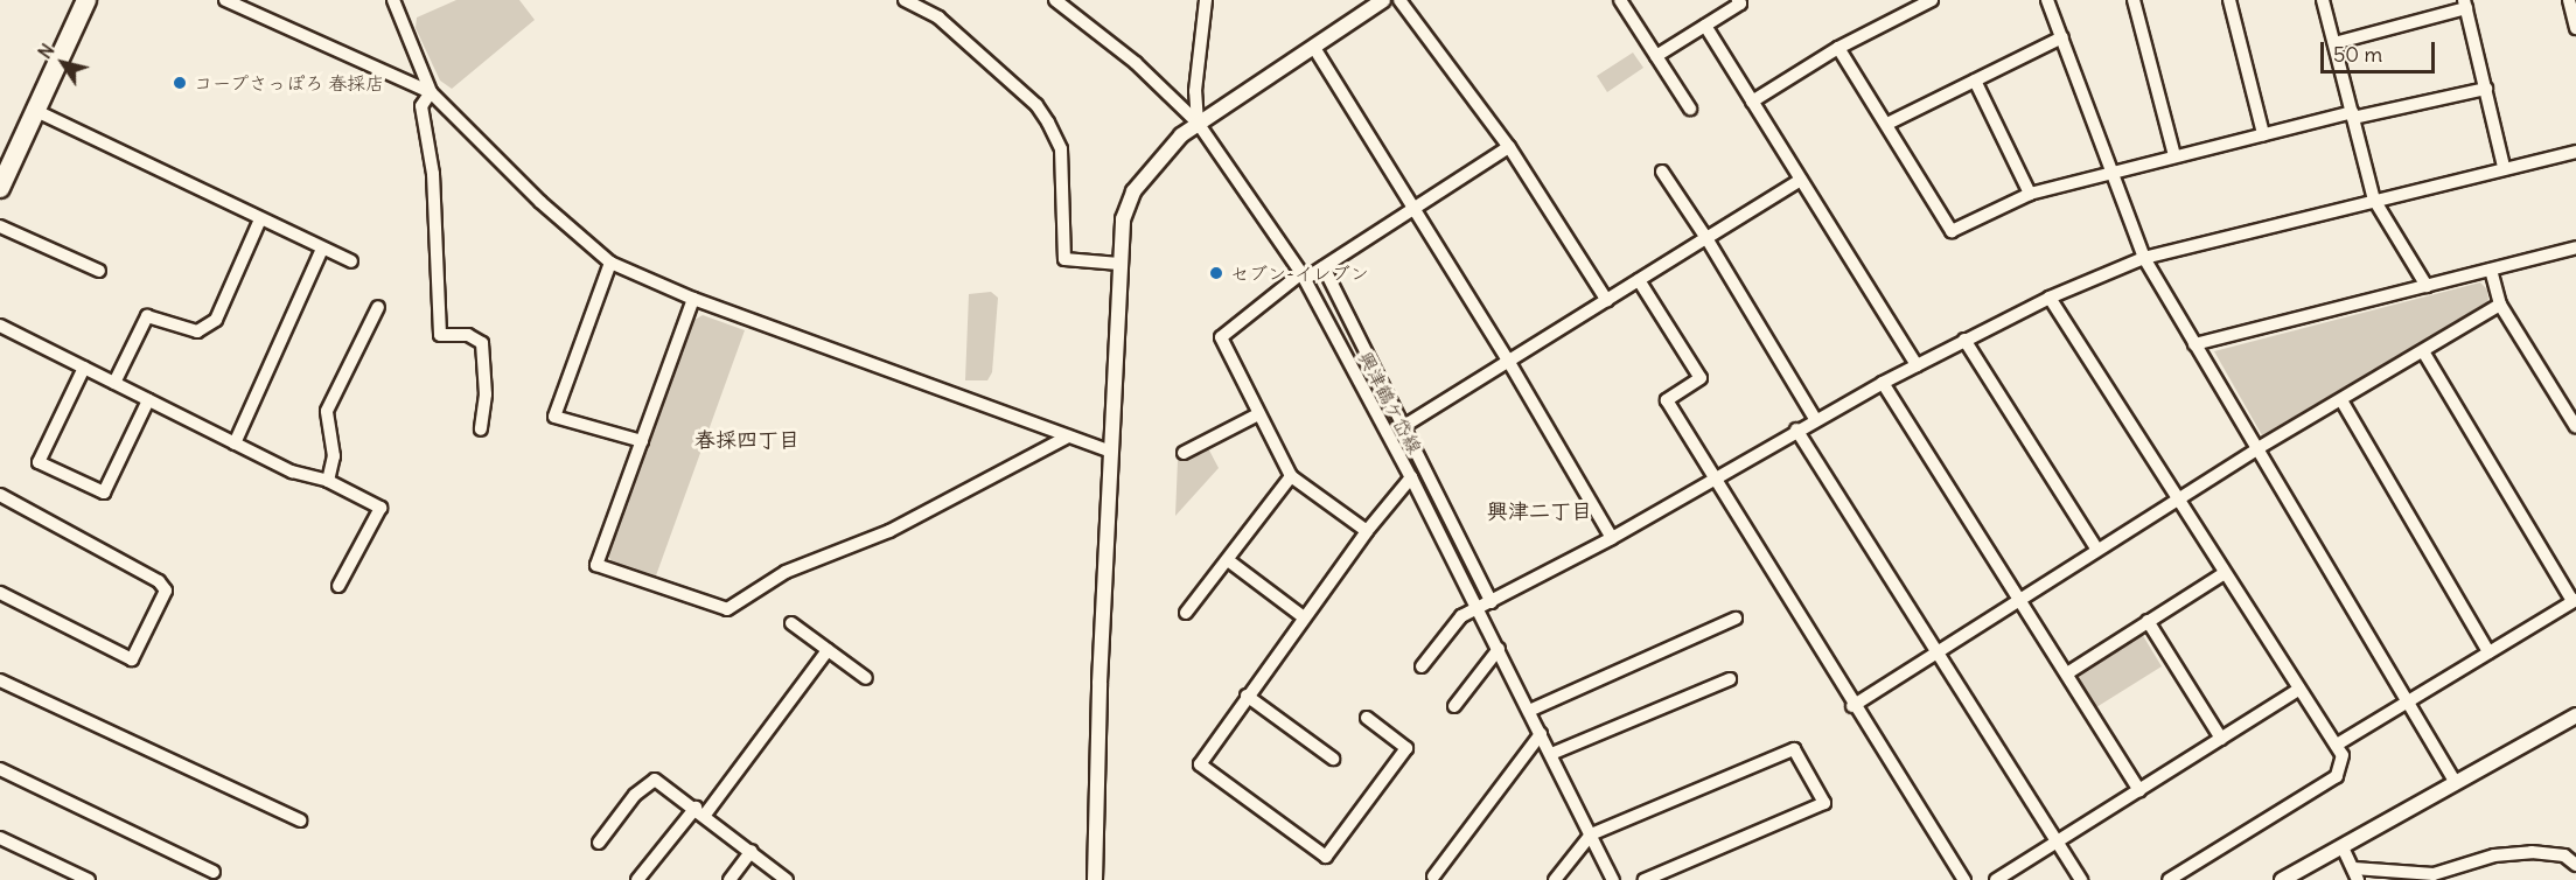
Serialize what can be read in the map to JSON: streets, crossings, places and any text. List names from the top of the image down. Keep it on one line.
{"streets":{"street":["興津鶴ケ岱線"]},"districts":["春採四丁目","興津二丁目"],"places":["コープさっぽろ 春採店","セブン-イレブン"],"scale_bar":"50 m","north":"top left"}
